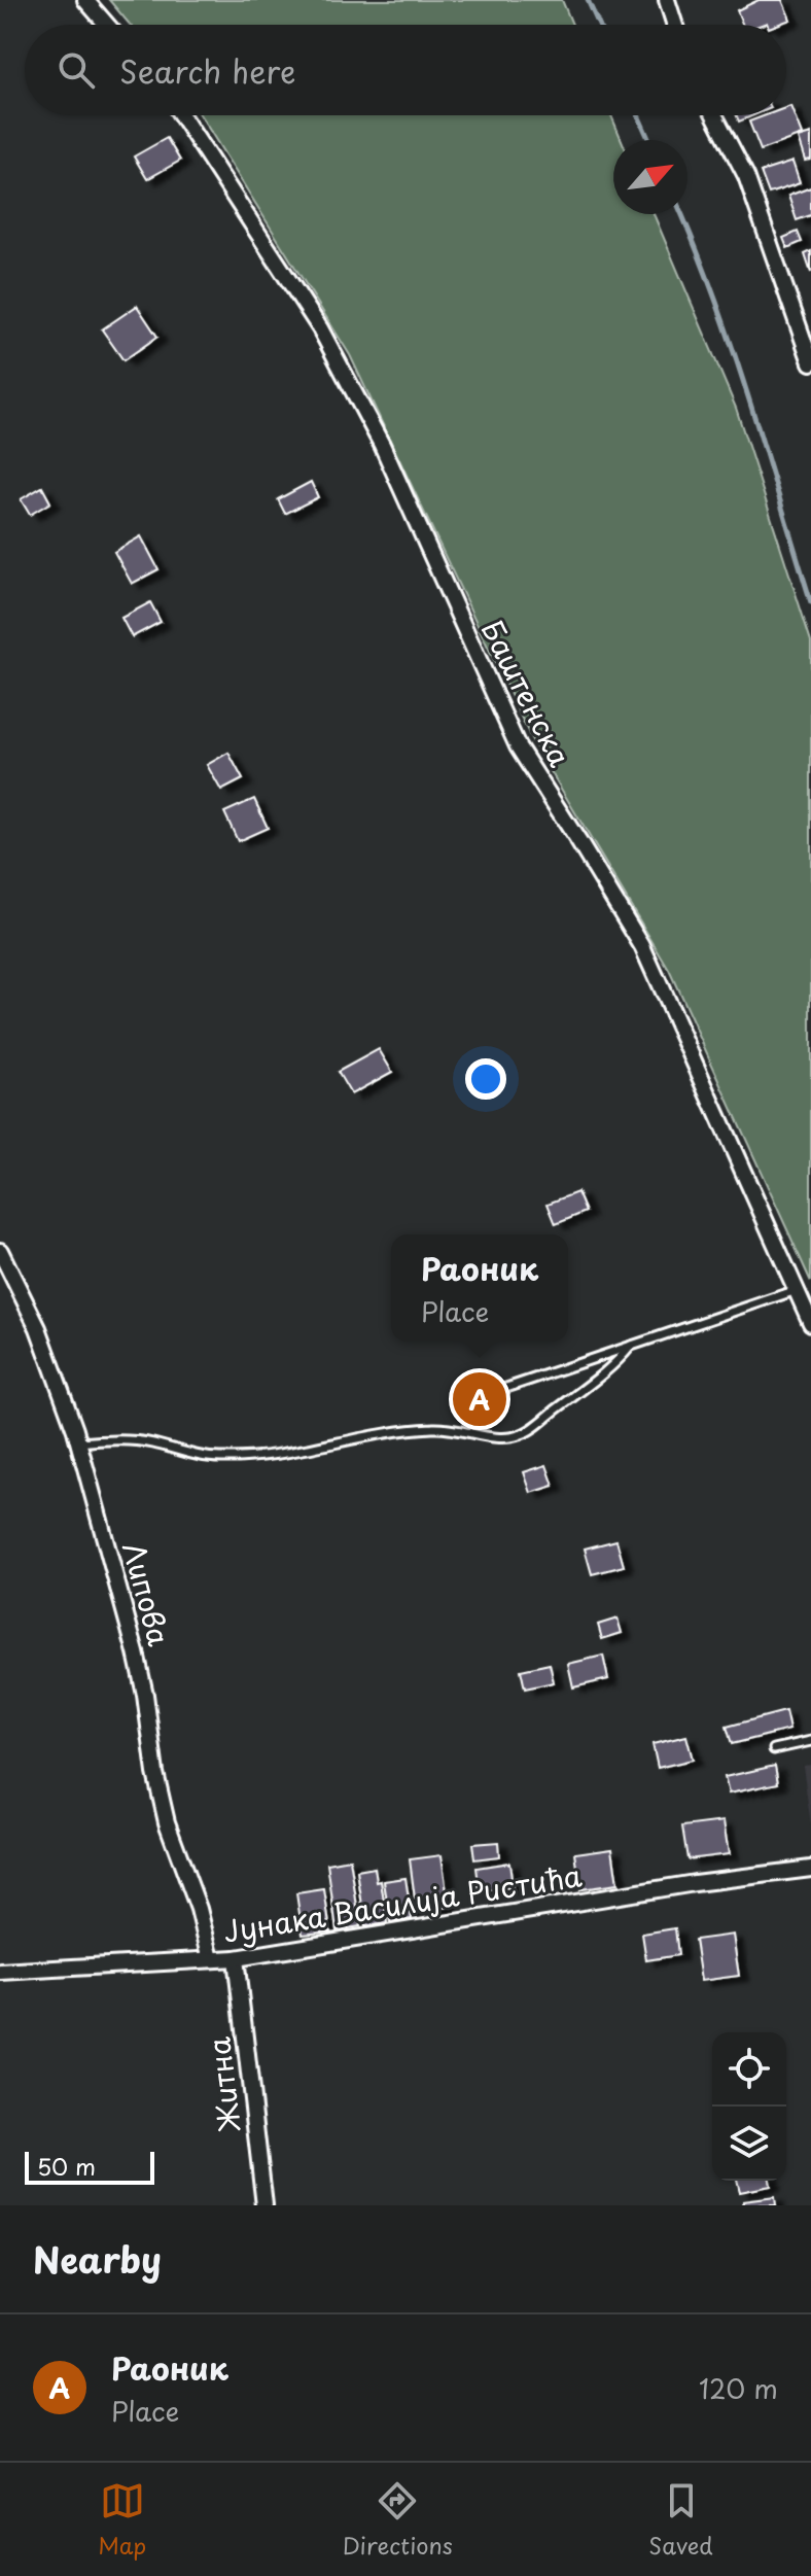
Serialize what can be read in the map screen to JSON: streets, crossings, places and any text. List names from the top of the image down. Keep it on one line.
{"streets":{"street":["Баштенска","Липова","Јунака Василија Ристића","Житна"]},"crossings":[["Липова","Јунака Василија Ристића"],["Јунака Василија Ристића","Житна"]],"scale_bar":"50 m","north":"top right","page":{"search":"Search here","popup":["Раоник","Place"],"pins":"A","scale":"50 m","heading":"Nearby","list":[{"mark":"A","name":"Раоник","note":"Place","value":"120 m"}],"nav":["Map","Directions","Saved"]}}
